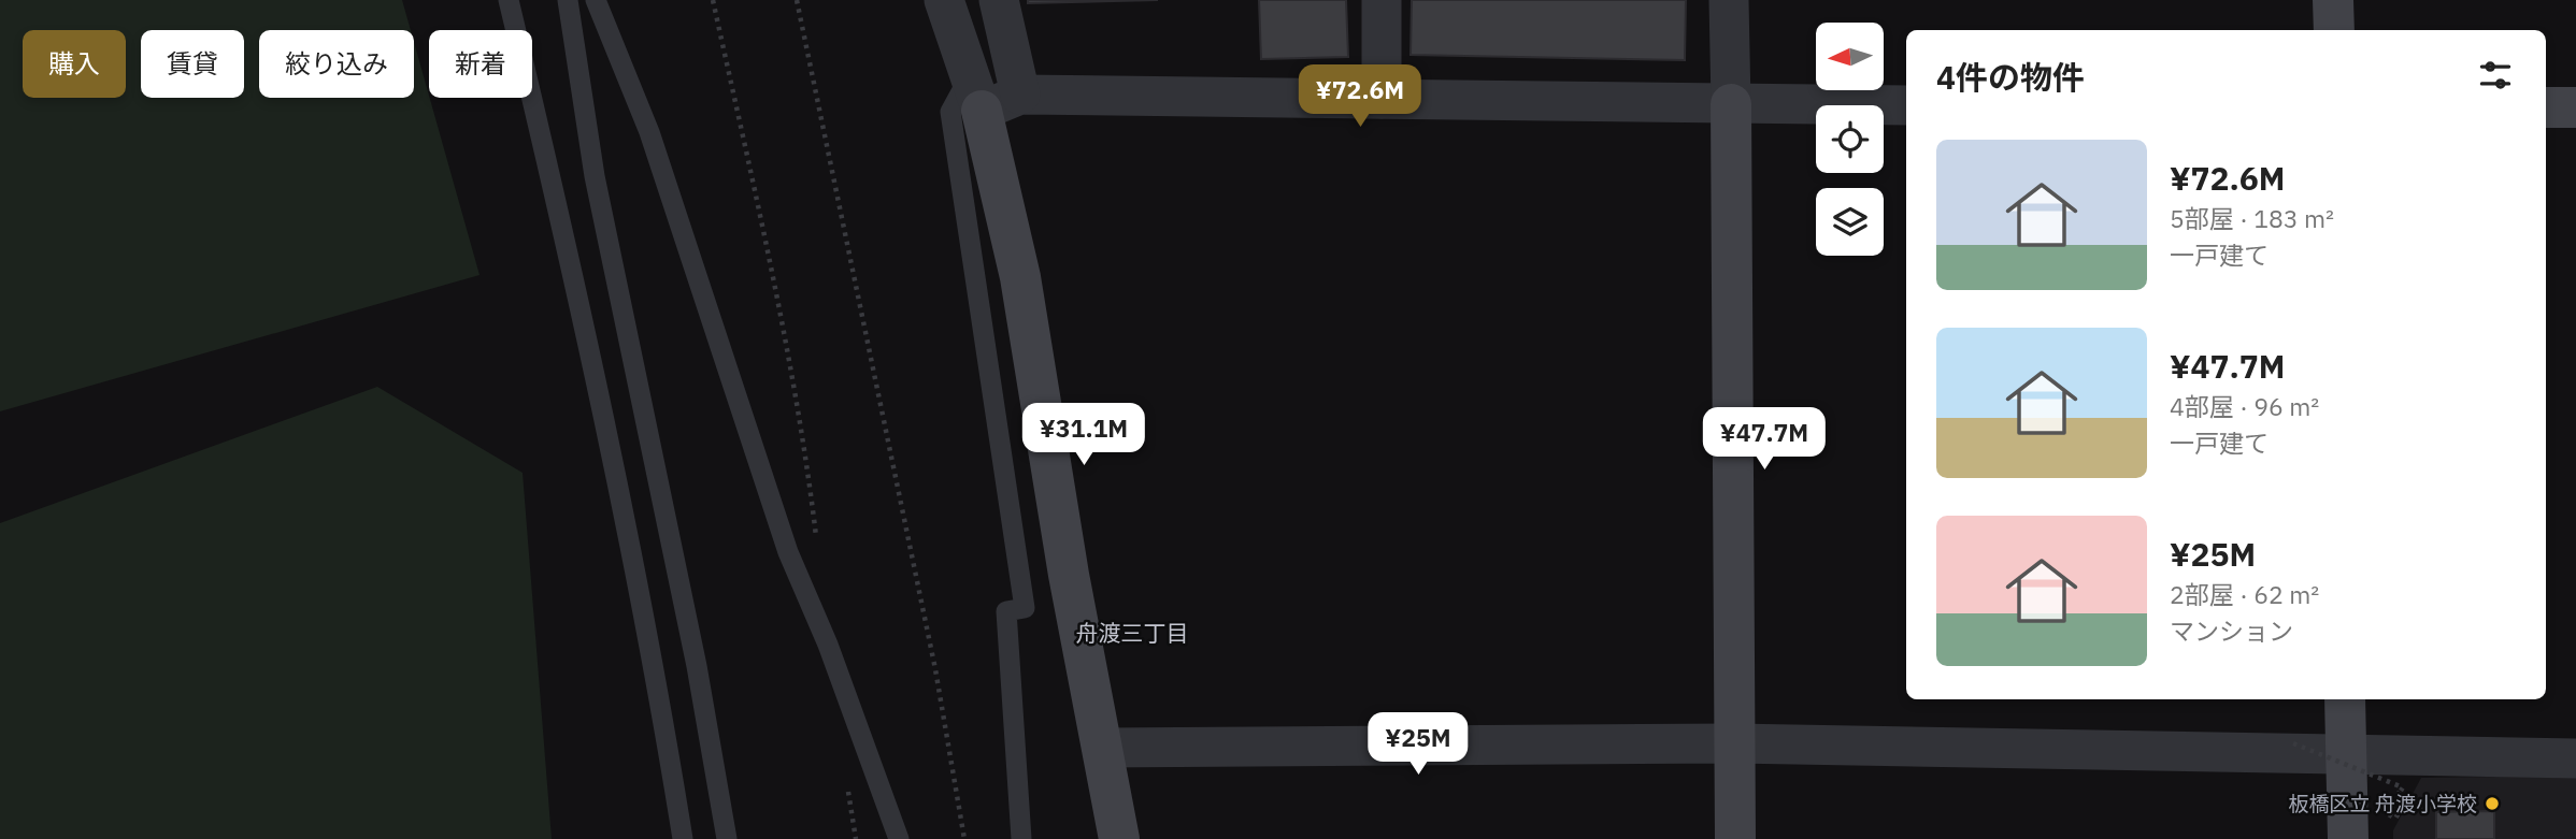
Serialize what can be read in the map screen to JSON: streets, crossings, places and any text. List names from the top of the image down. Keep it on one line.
{"districts":["舟渡三丁目"],"places":["板橋区立 舟渡小学校"],"north":"left","page":{"chip":["購入","賃貸","絞り込み","新着"],"heading":"4件の物件","price":["¥72.6M","¥31.1M","¥47.7M","¥25M"],"list":[{"name":"¥72.6M","note":"5部屋 · 183 m² · 一戸建て"},{"name":"¥47.7M","note":"4部屋 · 96 m² · 一戸建て"},{"name":"¥25M","note":"2部屋 · 62 m² · マンション"}]}}
